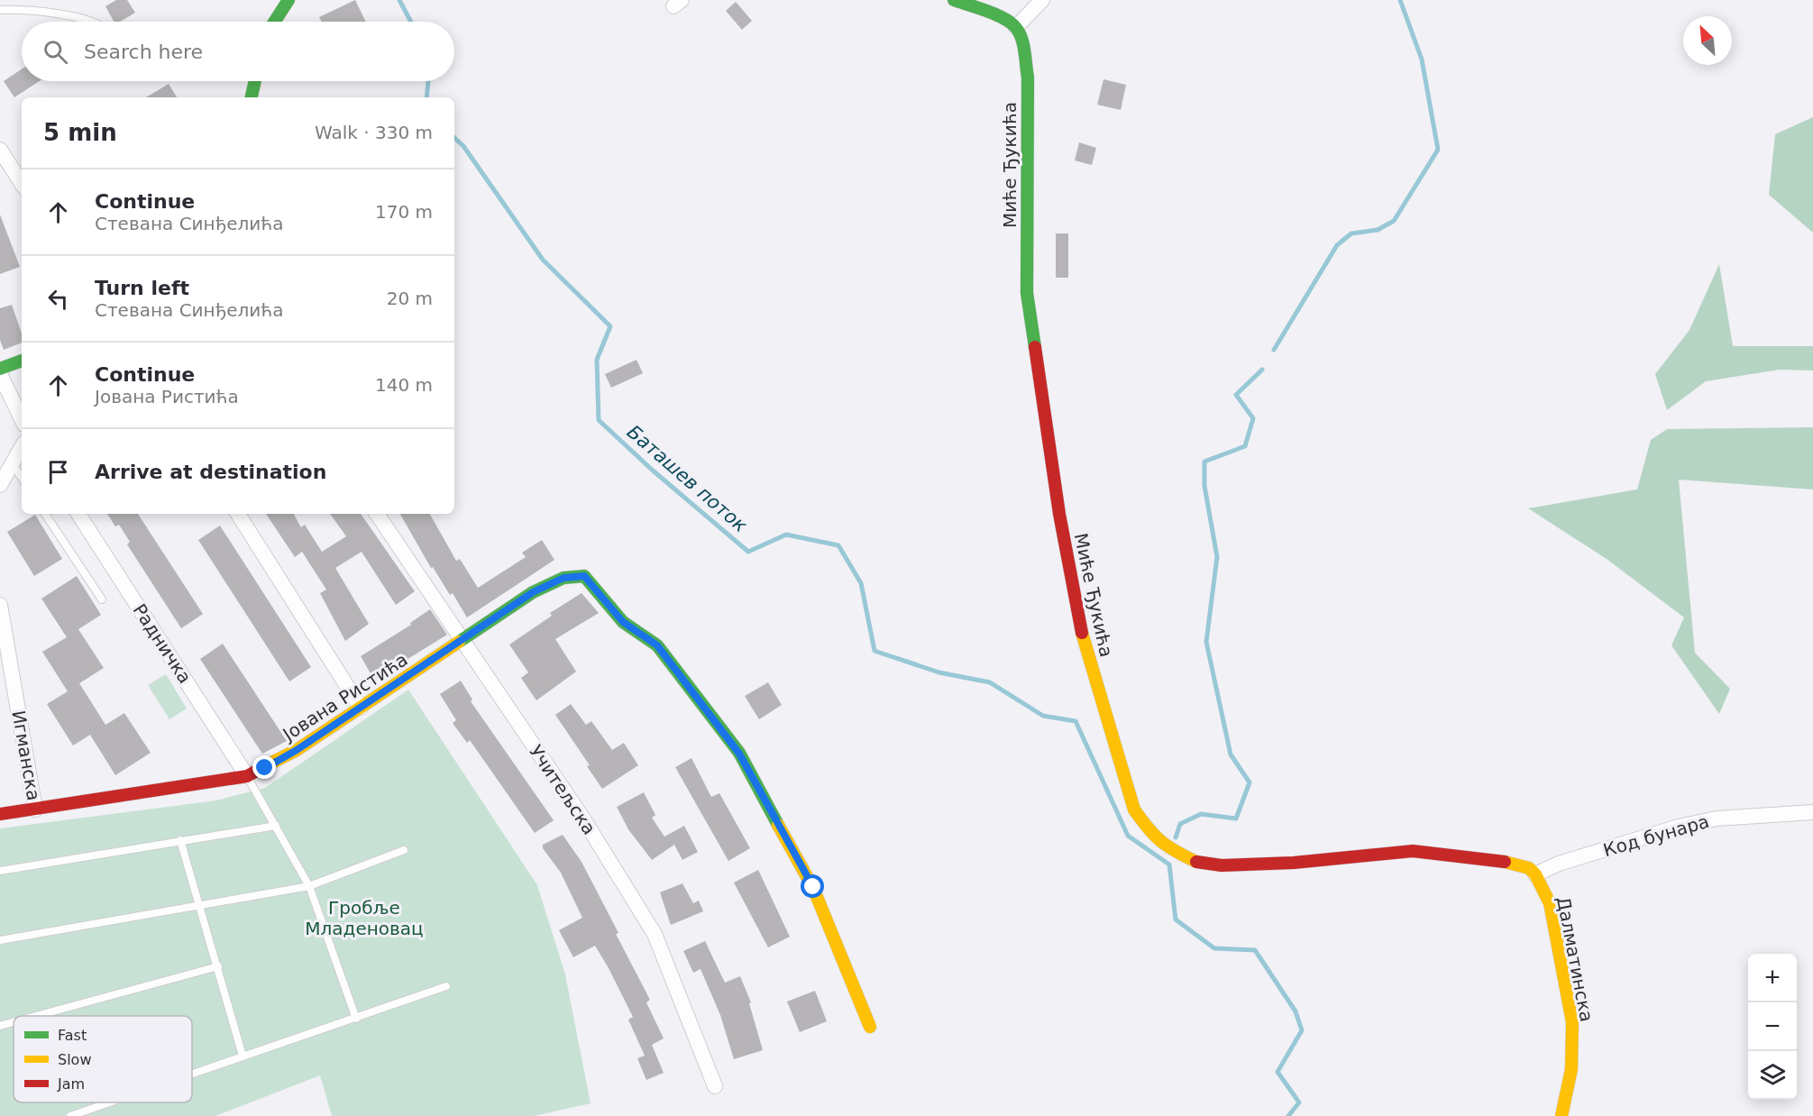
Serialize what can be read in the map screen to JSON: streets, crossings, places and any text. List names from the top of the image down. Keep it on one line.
{"streets":{"street":["Миће Ђукића","Радничка","Јована Ристића","Игманска","Учитељска","Код бунара","Далматинска"]},"crossings":[["Миће Ђукића","Код бунара"],["Миће Ђукића","Далматинска"],["Радничка","Јована Ристића"],["Јована Ристића","Игманска"],["Јована Ристића","Учитељска"],["Код бунара","Далматинска"]],"water":["Баташев поток"],"parks":["Гробље Младеновац"],"legend":["Fast","Slow","Jam"],"north":"top left","page":{"search":"Search here","heading":["5 min","Walk · 330 m"],"list":[["Continue","Стевана Синђелића","170 m"],["Turn left","Стевана Синђелића","20 m"],["Continue","Јована Ристића","140 m"],"Arrive at destination"],"map_buttons":["+","−"]}}
